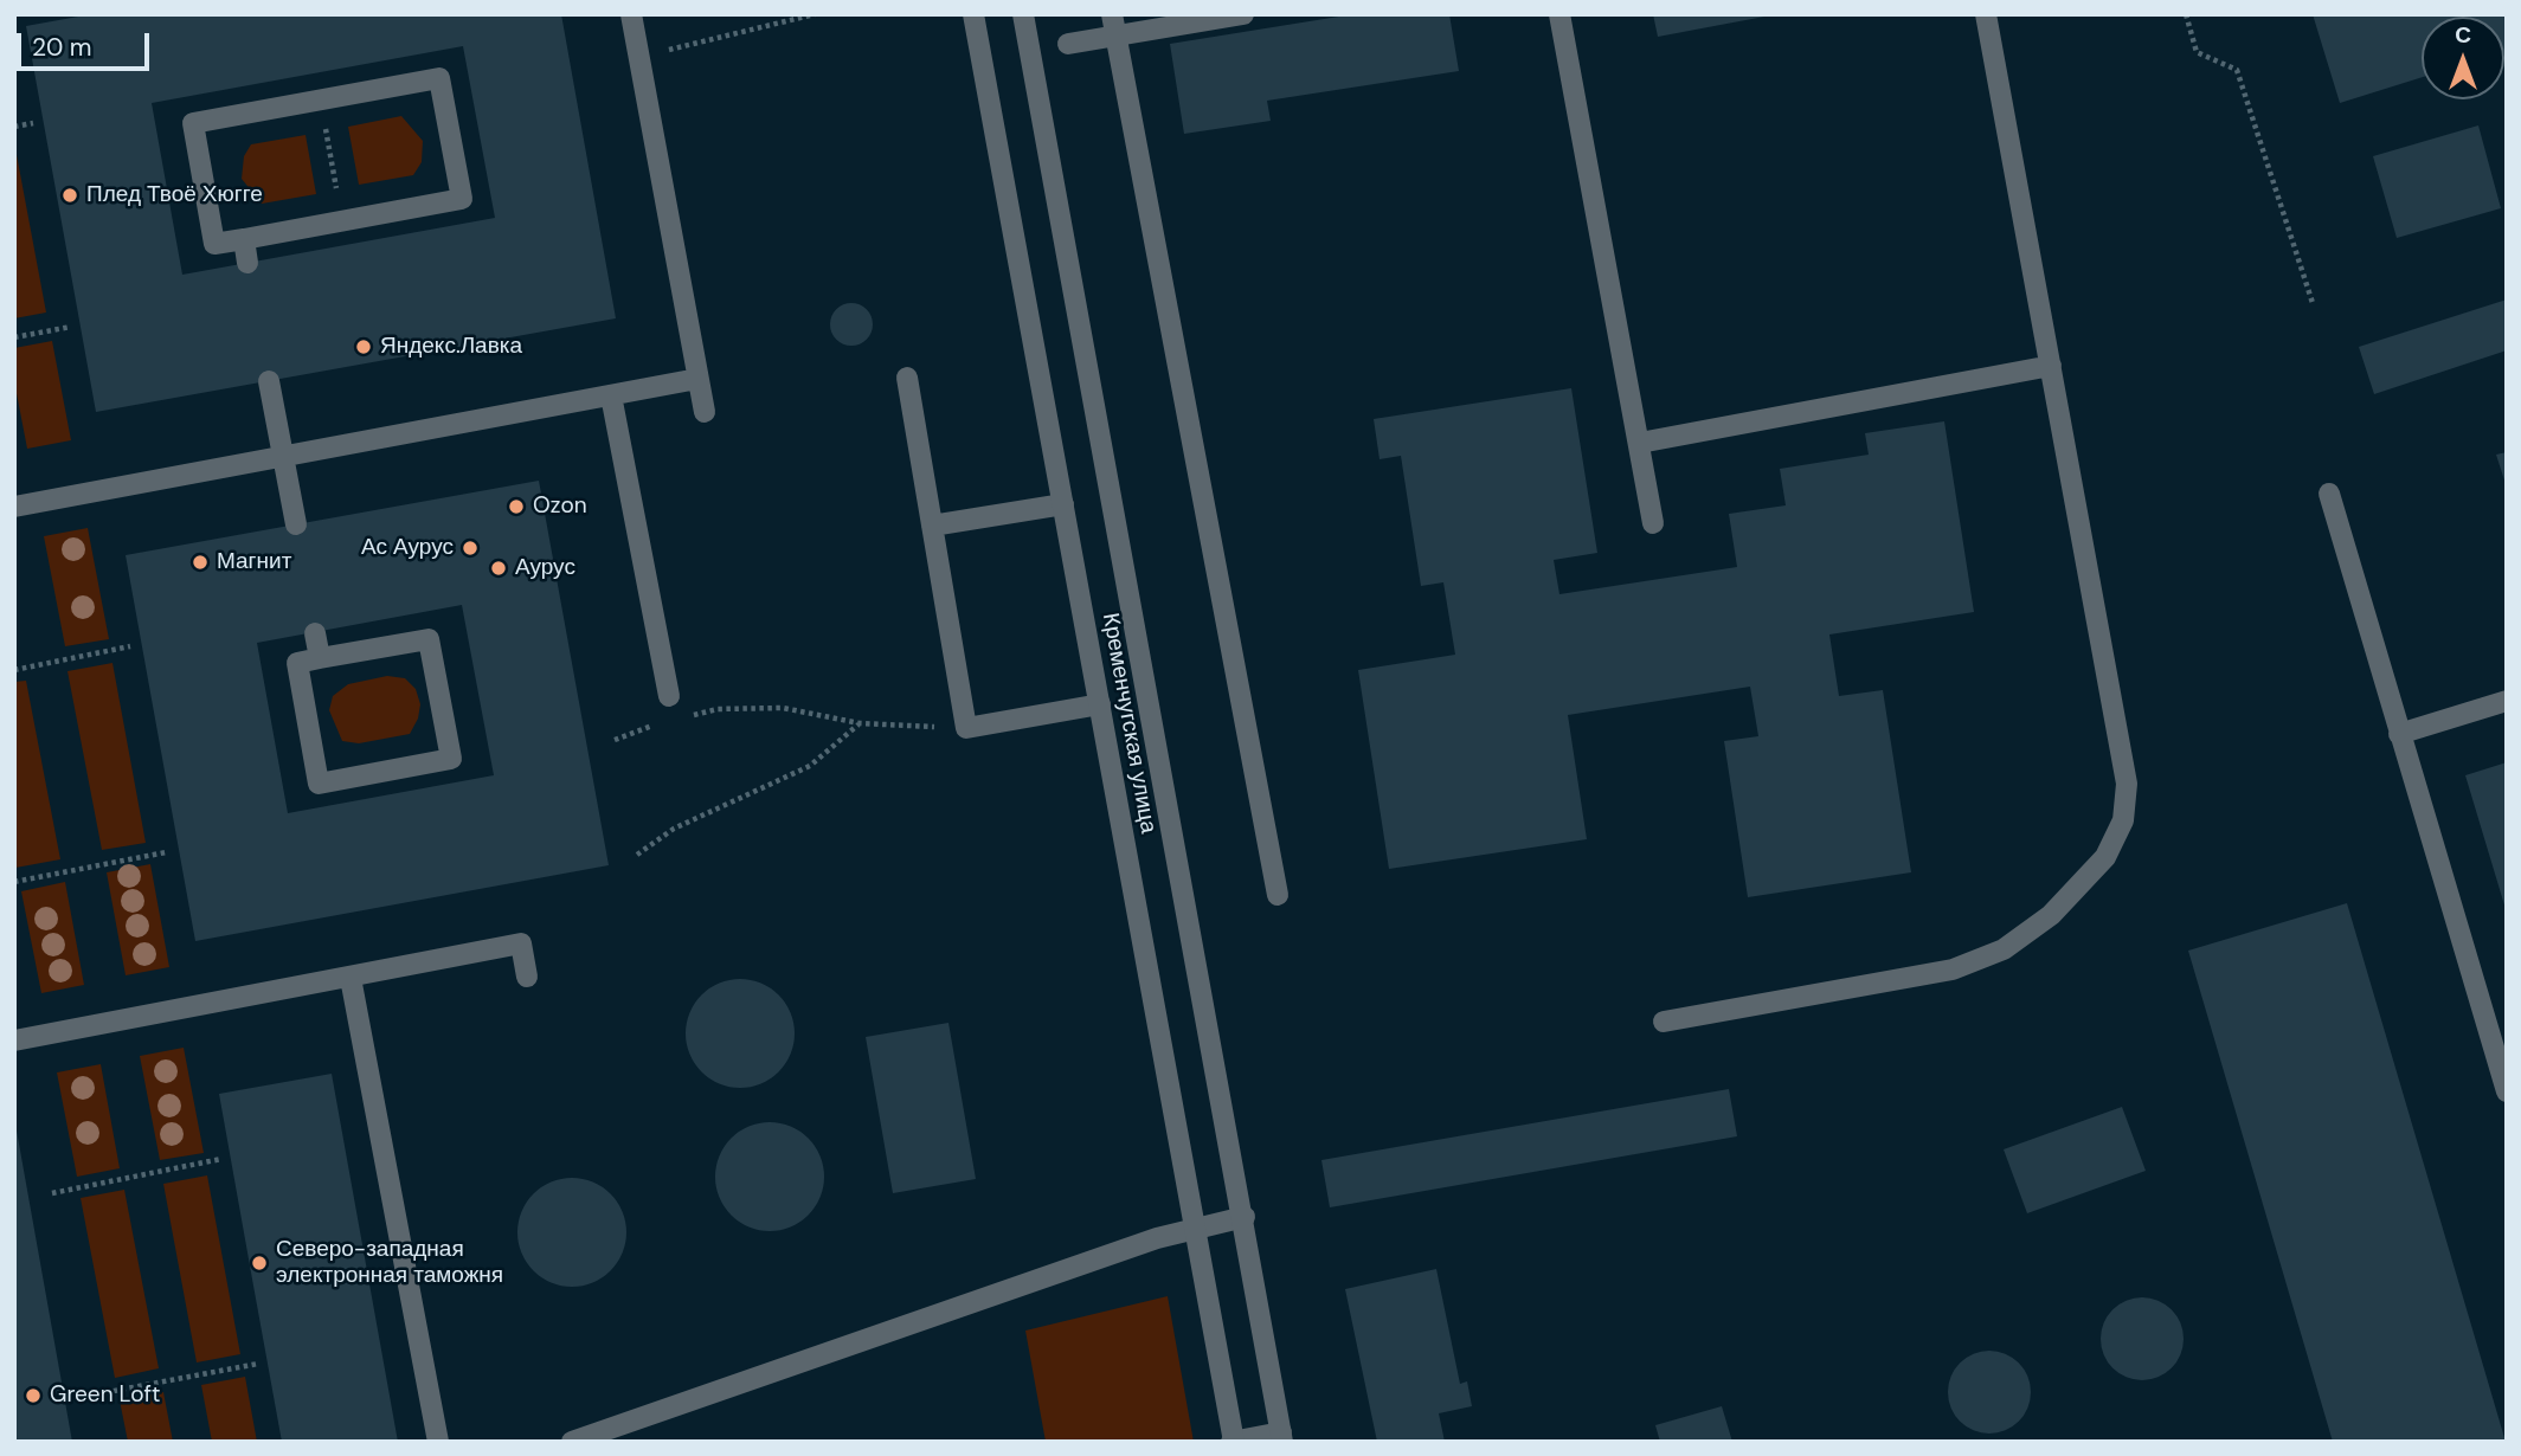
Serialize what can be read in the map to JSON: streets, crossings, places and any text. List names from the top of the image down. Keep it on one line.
{"streets":{"street":["Кременчугская улица"]},"places":["Плед Твоё Хюгге","Яндекс.Лавка","Ozon","Ас Аурус","Магнит","Аурус","Северо-западная электронная таможня","Green Loft"],"scale_bar":"20 m","north":"top"}
